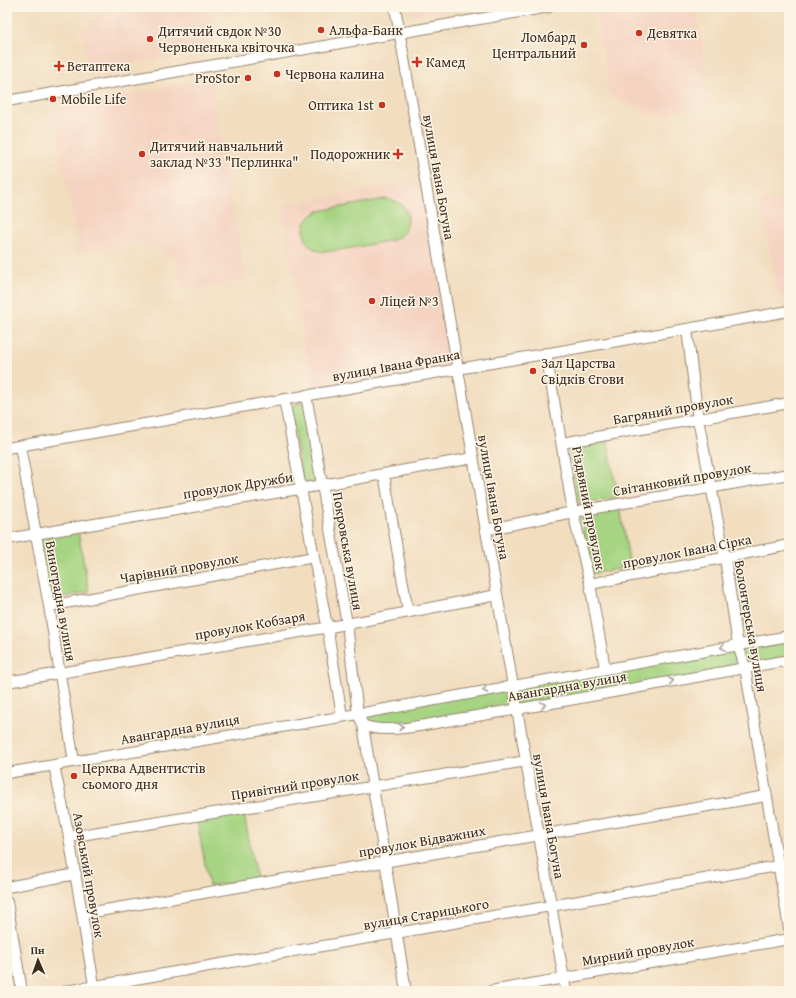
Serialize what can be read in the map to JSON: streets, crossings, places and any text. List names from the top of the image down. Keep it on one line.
{"streets":{"street":["вулиця Івана Богуна","вулиця Івана Франка","Багряний провулок","Світанковий провулок","провулок Дружби","Різдвяний провулок","Покровська вулиця","провулок Івана Сірка","Чарівний провулок","Виноградна вулиця","провулок Кобзаря","Волонтерська вулиця","Авангардна вулиця","Привітний провулок","провулок Відважних","Азовський провулок","вулиця Старицького","Мирний провулок"]},"crossings":[["вулиця Івана Богуна","вулиця Івана Франка"],["вулиця Івана Богуна","Світанковий провулок"],["вулиця Івана Богуна","провулок Дружби"],["вулиця Івана Богуна","провулок Кобзаря"],["вулиця Івана Богуна","Авангардна вулиця"],["вулиця Івана Богуна","Привітний провулок"],["вулиця Івана Богуна","провулок Відважних"],["вулиця Івана Богуна","вулиця Старицького"],["вулиця Івана Богуна","Мирний провулок"],["вулиця Івана Франка","Різдвяний провулок"],["вулиця Івана Франка","Покровська вулиця"],["вулиця Івана Франка","Виноградна вулиця"],["вулиця Івана Франка","Волонтерська вулиця"],["Багряний провулок","Різдвяний провулок"],["Багряний провулок","Волонтерська вулиця"],["Світанковий провулок","Різдвяний провулок"],["Світанковий провулок","Волонтерська вулиця"],["провулок Дружби","Покровська вулиця"],["провулок Дружби","Виноградна вулиця"],["Різдвяний провулок","провулок Івана Сірка"],["Різдвяний провулок","Авангардна вулиця"],["Покровська вулиця","провулок Кобзаря"],["Покровська вулиця","Авангардна вулиця"],["провулок Івана Сірка","Волонтерська вулиця"],["Чарівний провулок","Виноградна вулиця"],["Виноградна вулиця","провулок Кобзаря"],["Виноградна вулиця","Авангардна вулиця"],["Волонтерська вулиця","Авангардна вулиця"],["Волонтерська вулиця","провулок Відважних"],["Волонтерська вулиця","вулиця Старицького"],["Авангардна вулиця","Азовський провулок"],["Привітний провулок","Азовський провулок"],["провулок Відважних","Азовський провулок"],["Азовський провулок","вулиця Старицького"]],"places":{"other":["Альфа-Банк","Девятка","Дитячий свдок №30 Червоненька квіточка","Ломбард Центральний","Червона калина","ProStor","Mobile Life","Оптика 1st","Дитячий навчальний заклад №33 \"Перлинка\"","Ліцей №3","Зал Царства Свідків Єгови","Церква Адвентистів сьомого дня"],"health":["Камед","Ветаптека","Подорожник"]},"north":"top"}
